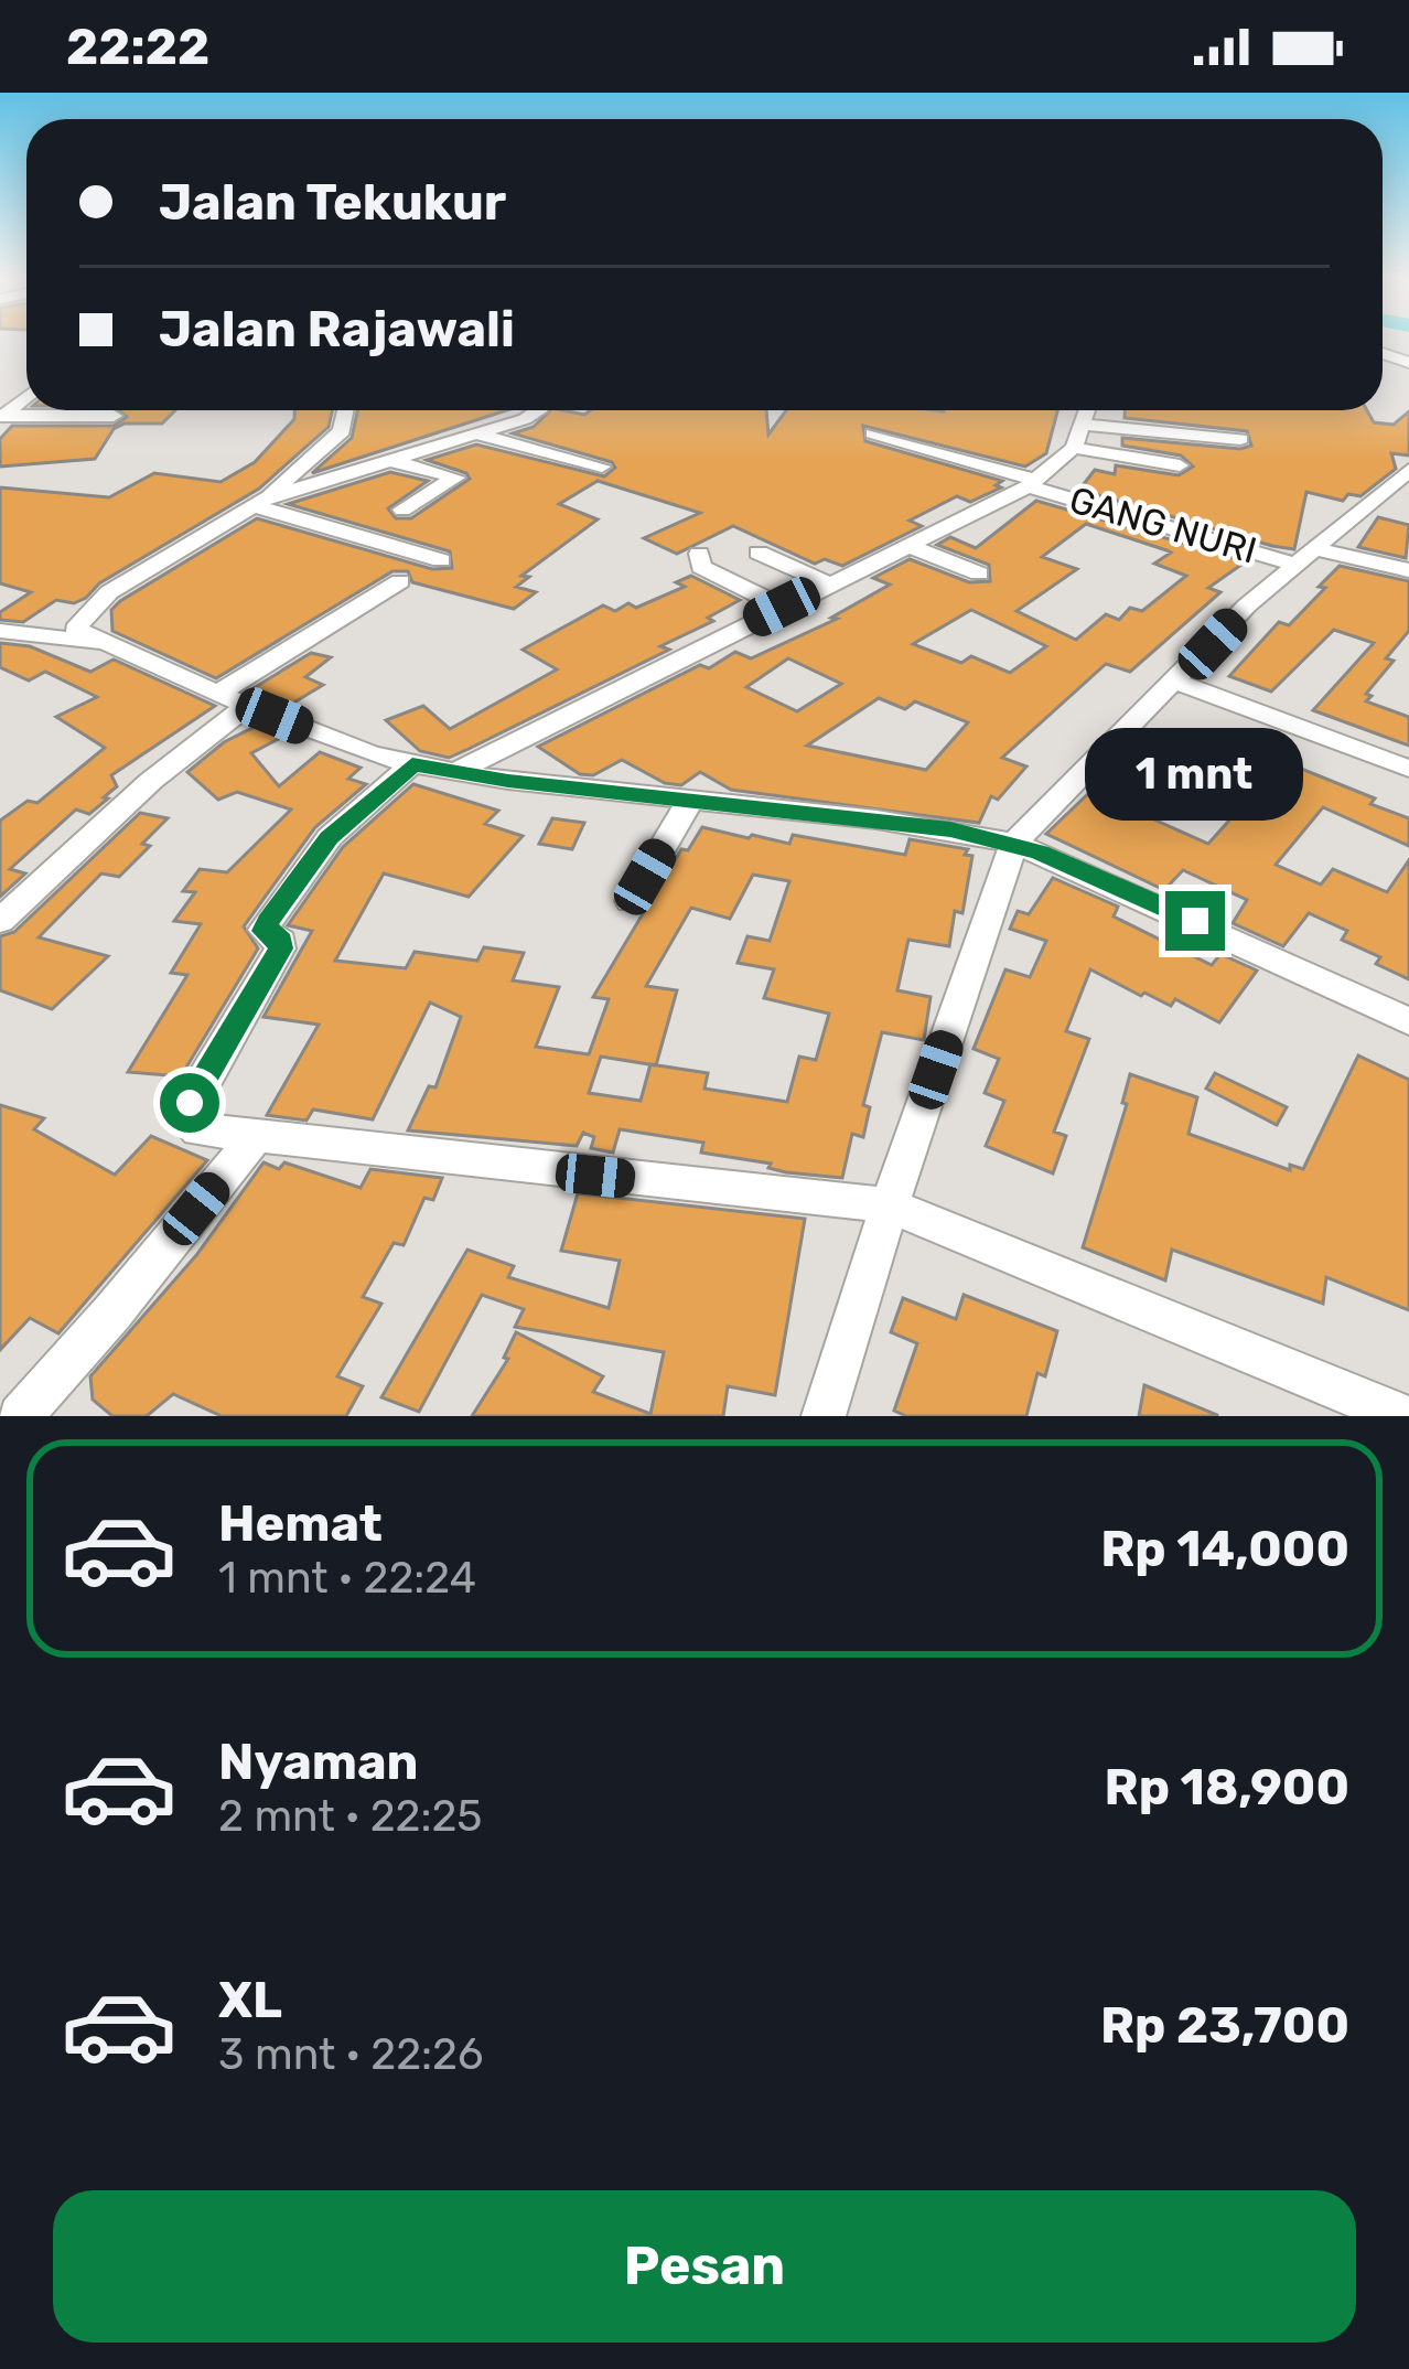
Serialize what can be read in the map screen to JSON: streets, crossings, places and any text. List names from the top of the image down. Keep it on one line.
{"streets":{"street":["GANG NURI"]},"page":{"status":"22:22","banner":["Jalan Tekukur","Jalan Rajawali"],"bubble":"1 mnt","list":[{"name":"Hemat","note":"1 mnt · 22:24","value":"Rp 14,000"},{"name":"Nyaman","note":"2 mnt · 22:25","value":"Rp 18,900"},{"name":"XL","note":"3 mnt · 22:26","value":"Rp 23,700"}],"buttons":"Pesan"}}
